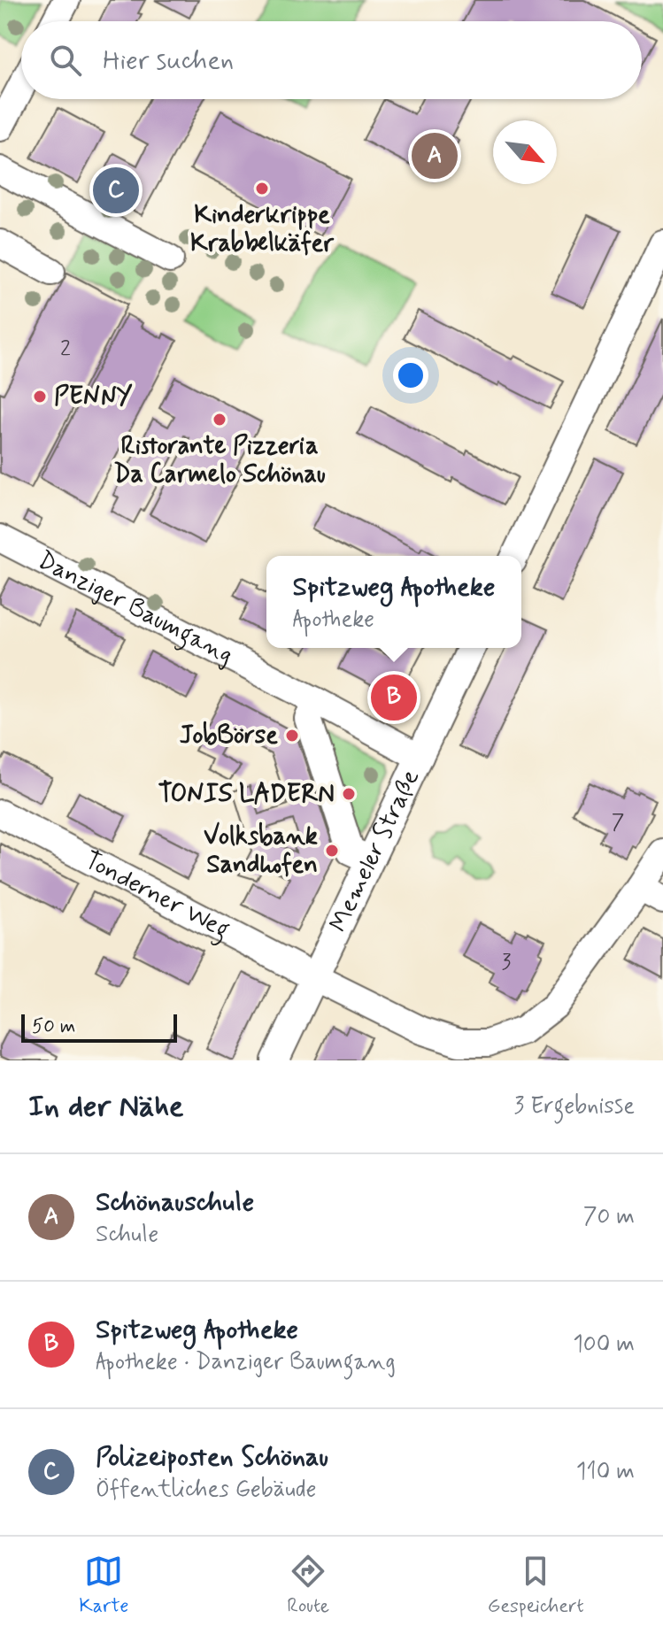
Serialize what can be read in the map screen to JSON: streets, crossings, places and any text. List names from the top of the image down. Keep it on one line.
{"streets":{"street":["Danziger Baumgang","Memeler Straße","Tonderner Weg"]},"crossings":[["Danziger Baumgang","Memeler Straße"],["Memeler Straße","Tonderner Weg"]],"places":["Kinderkrippe Krabbelkäfer","PENNY","Ristorante Pizzeria Da Carmelo Schönau","JobBörse","TONIS LADERN","Volksbank Sandhofen"],"house_numbers":["2","7","3"],"scale_bar":"50 m","north":"bottom right","page":{"search":"Hier suchen","pins":["A","C","B"],"popup":["Spitzweg Apotheke","Apotheke"],"scale":"50 m","heading":["In der Nähe","3 Ergebnisse"],"list":[{"mark":"A","name":"Schönauschule","note":"Schule","value":"70 m"},{"mark":"B","name":"Spitzweg Apotheke","note":"Apotheke · Danziger Baumgang","value":"100 m"},{"mark":"C","name":"Polizeiposten Schönau","note":"Öffentliches Gebäude","value":"110 m"}],"nav":["Karte","Route","Gespeichert"]}}
